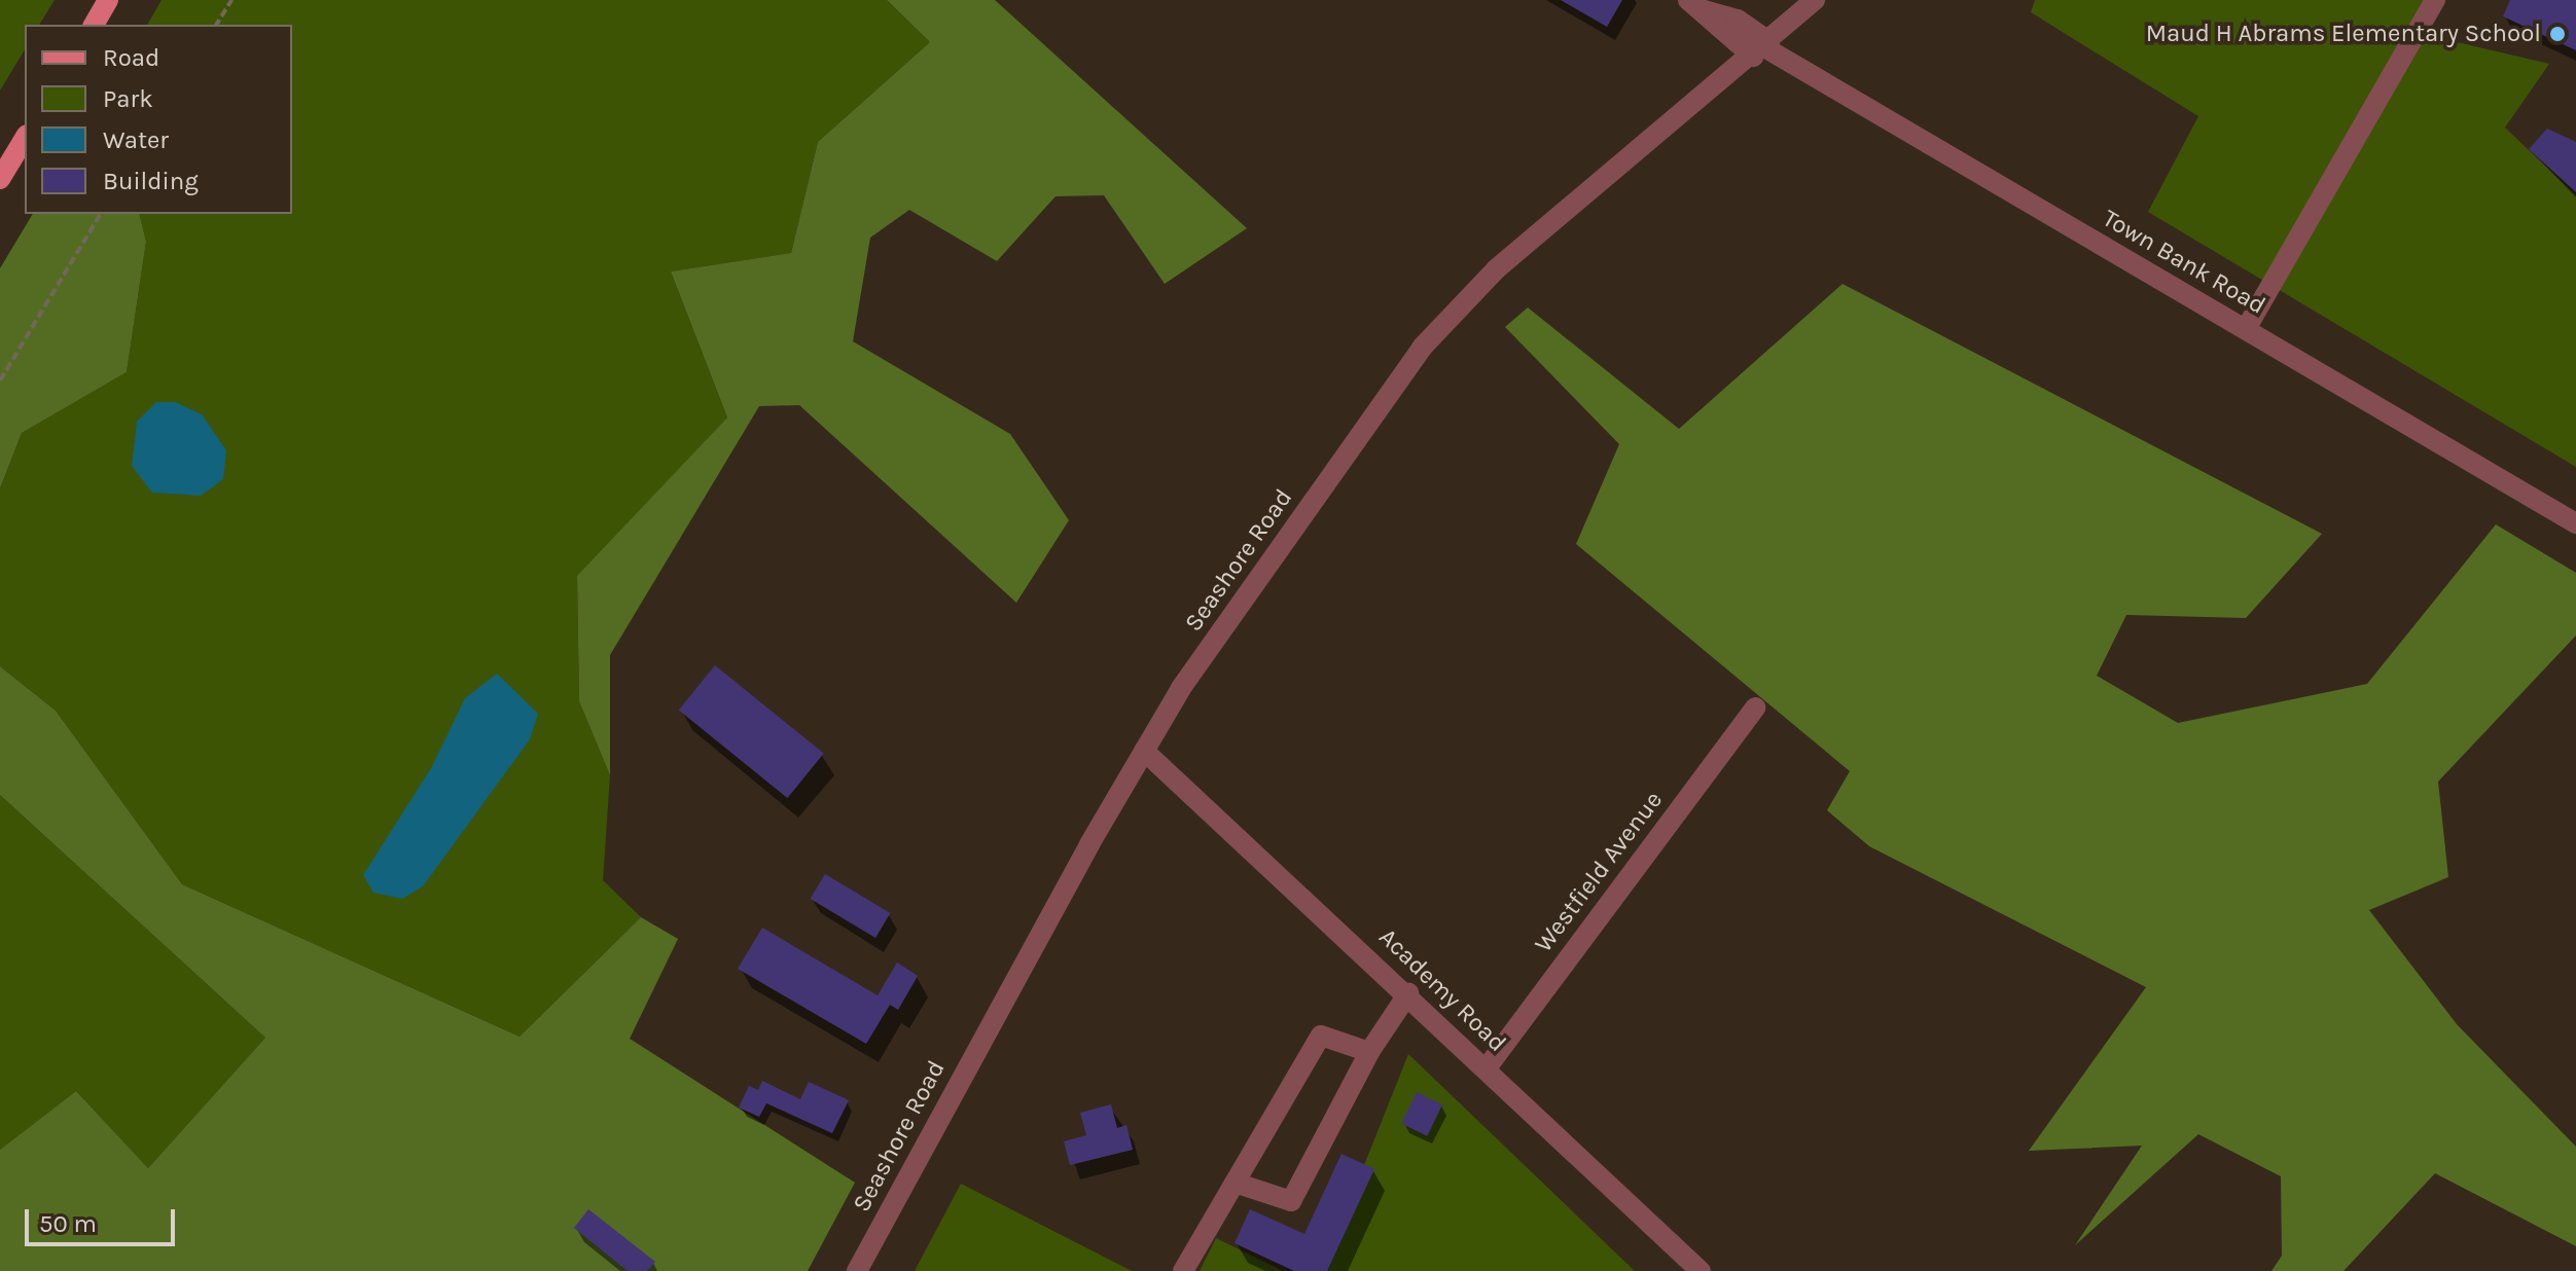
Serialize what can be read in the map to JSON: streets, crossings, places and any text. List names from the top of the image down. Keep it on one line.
{"streets":{"street":["Town Bank Road","Seashore Road","Westfield Avenue","Academy Road"]},"crossings":[["Town Bank Road","Seashore Road"],["Seashore Road","Academy Road"],["Westfield Avenue","Academy Road"]],"places":["Maud H Abrams Elementary School"],"legend":["Road","Park","Water","Building"],"scale_bar":"50 m"}
